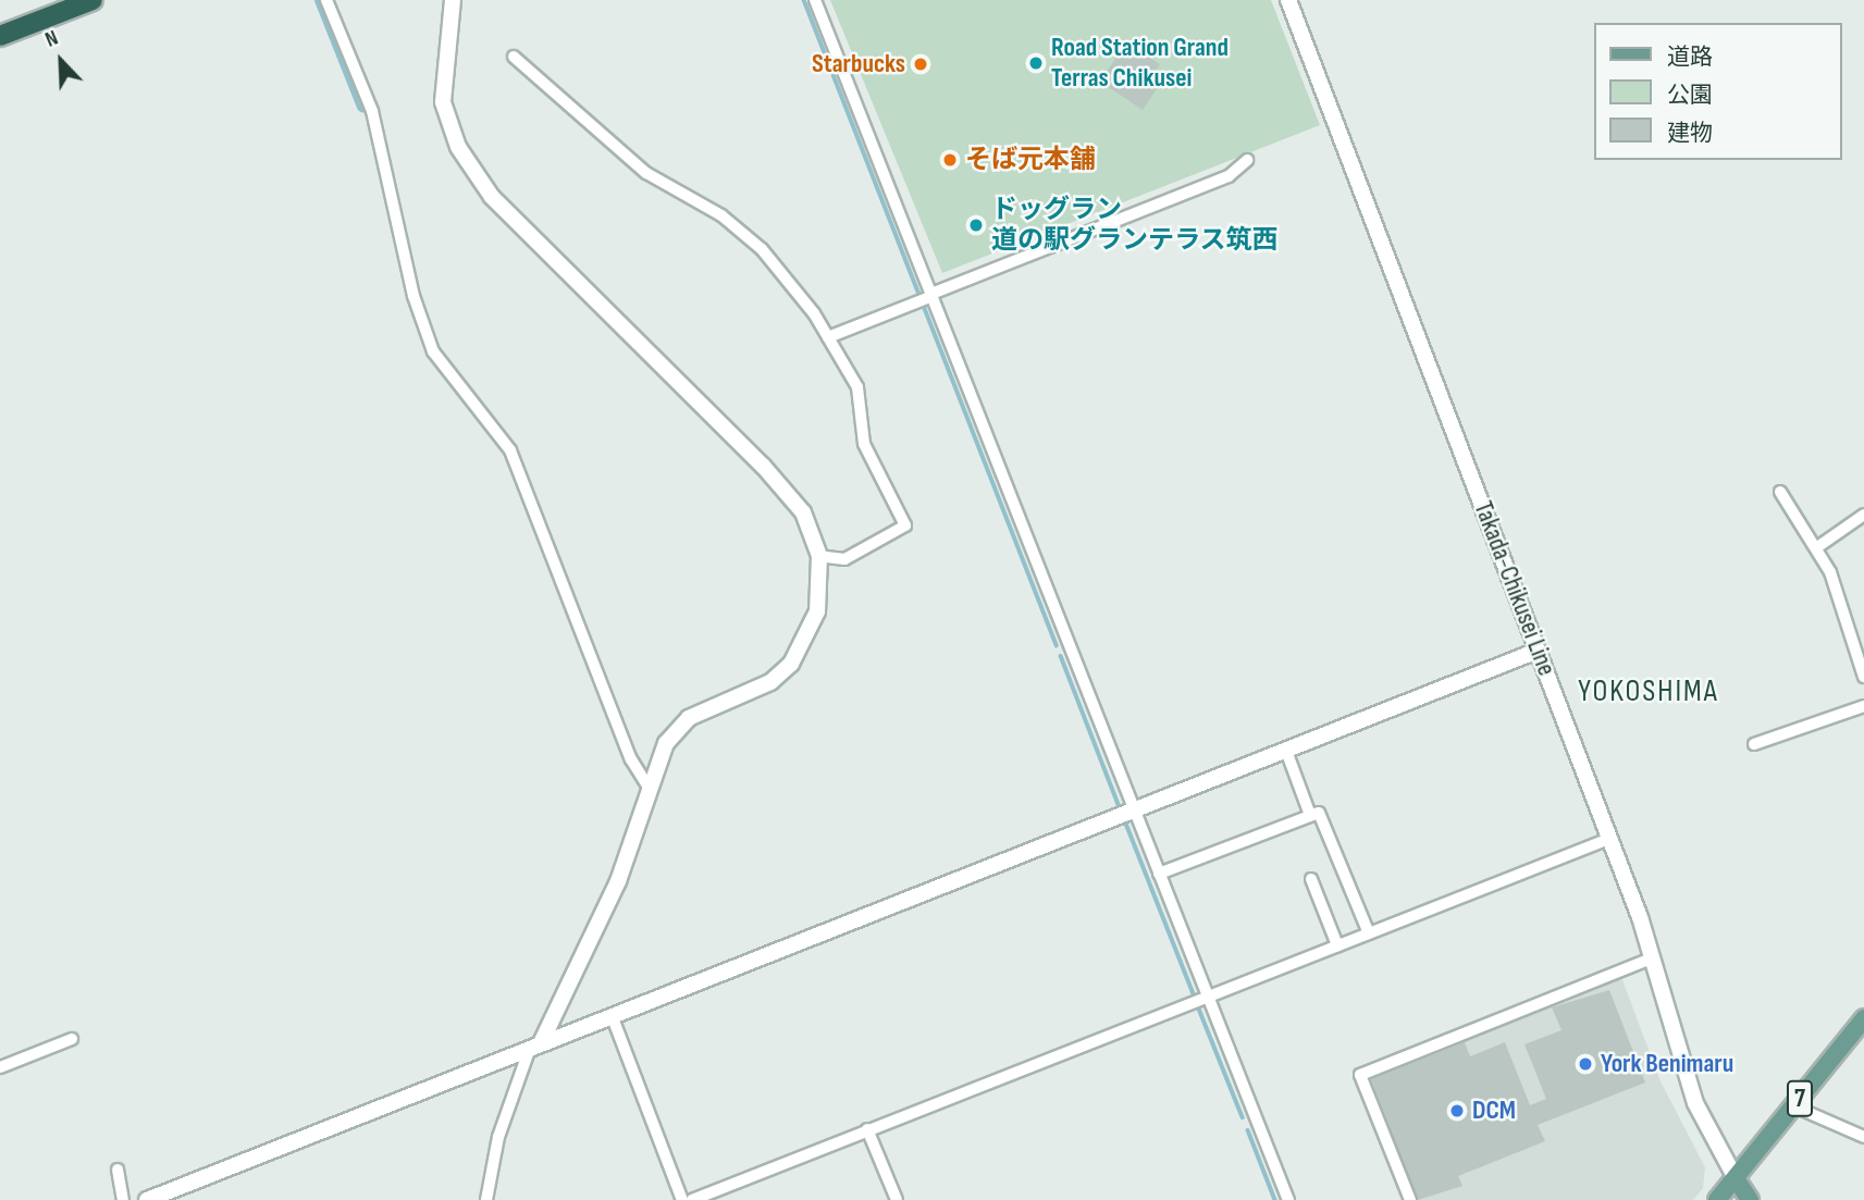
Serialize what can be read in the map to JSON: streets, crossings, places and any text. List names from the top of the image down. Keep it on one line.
{"streets":{"main road":["7"],"street":["Takada-Chikusei Line"]},"crossings":[["Takada-Chikusei Line","7"]],"districts":["YOKOSHIMA"],"places":["Road Station Grand Terras Chikusei","Starbucks","そば元本舗","ドッグラン 道の駅グランテラス筑西","York Benimaru","DCM"],"legend":["道路","公園","建物"],"north":"top left"}
